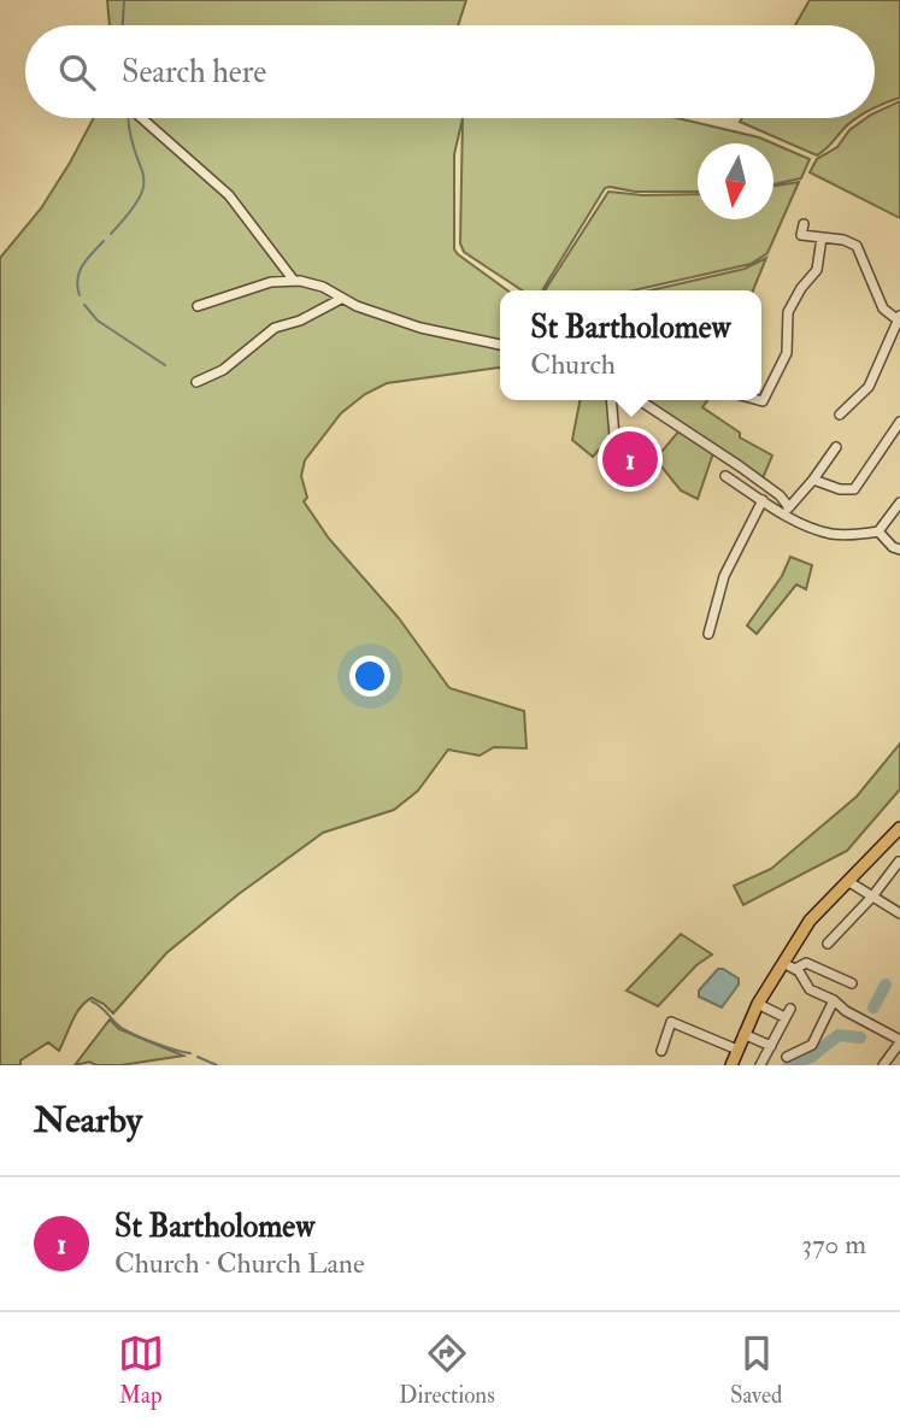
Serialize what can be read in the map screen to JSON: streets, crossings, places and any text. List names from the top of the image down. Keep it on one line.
{"north":"bottom","page":{"search":"Search here","popup":["St Bartholomew","Church"],"pins":"1","heading":"Nearby","list":[{"mark":"1","name":"St Bartholomew","note":"Church · Church Lane","value":"370 m"}],"nav":["Map","Directions","Saved"]}}
